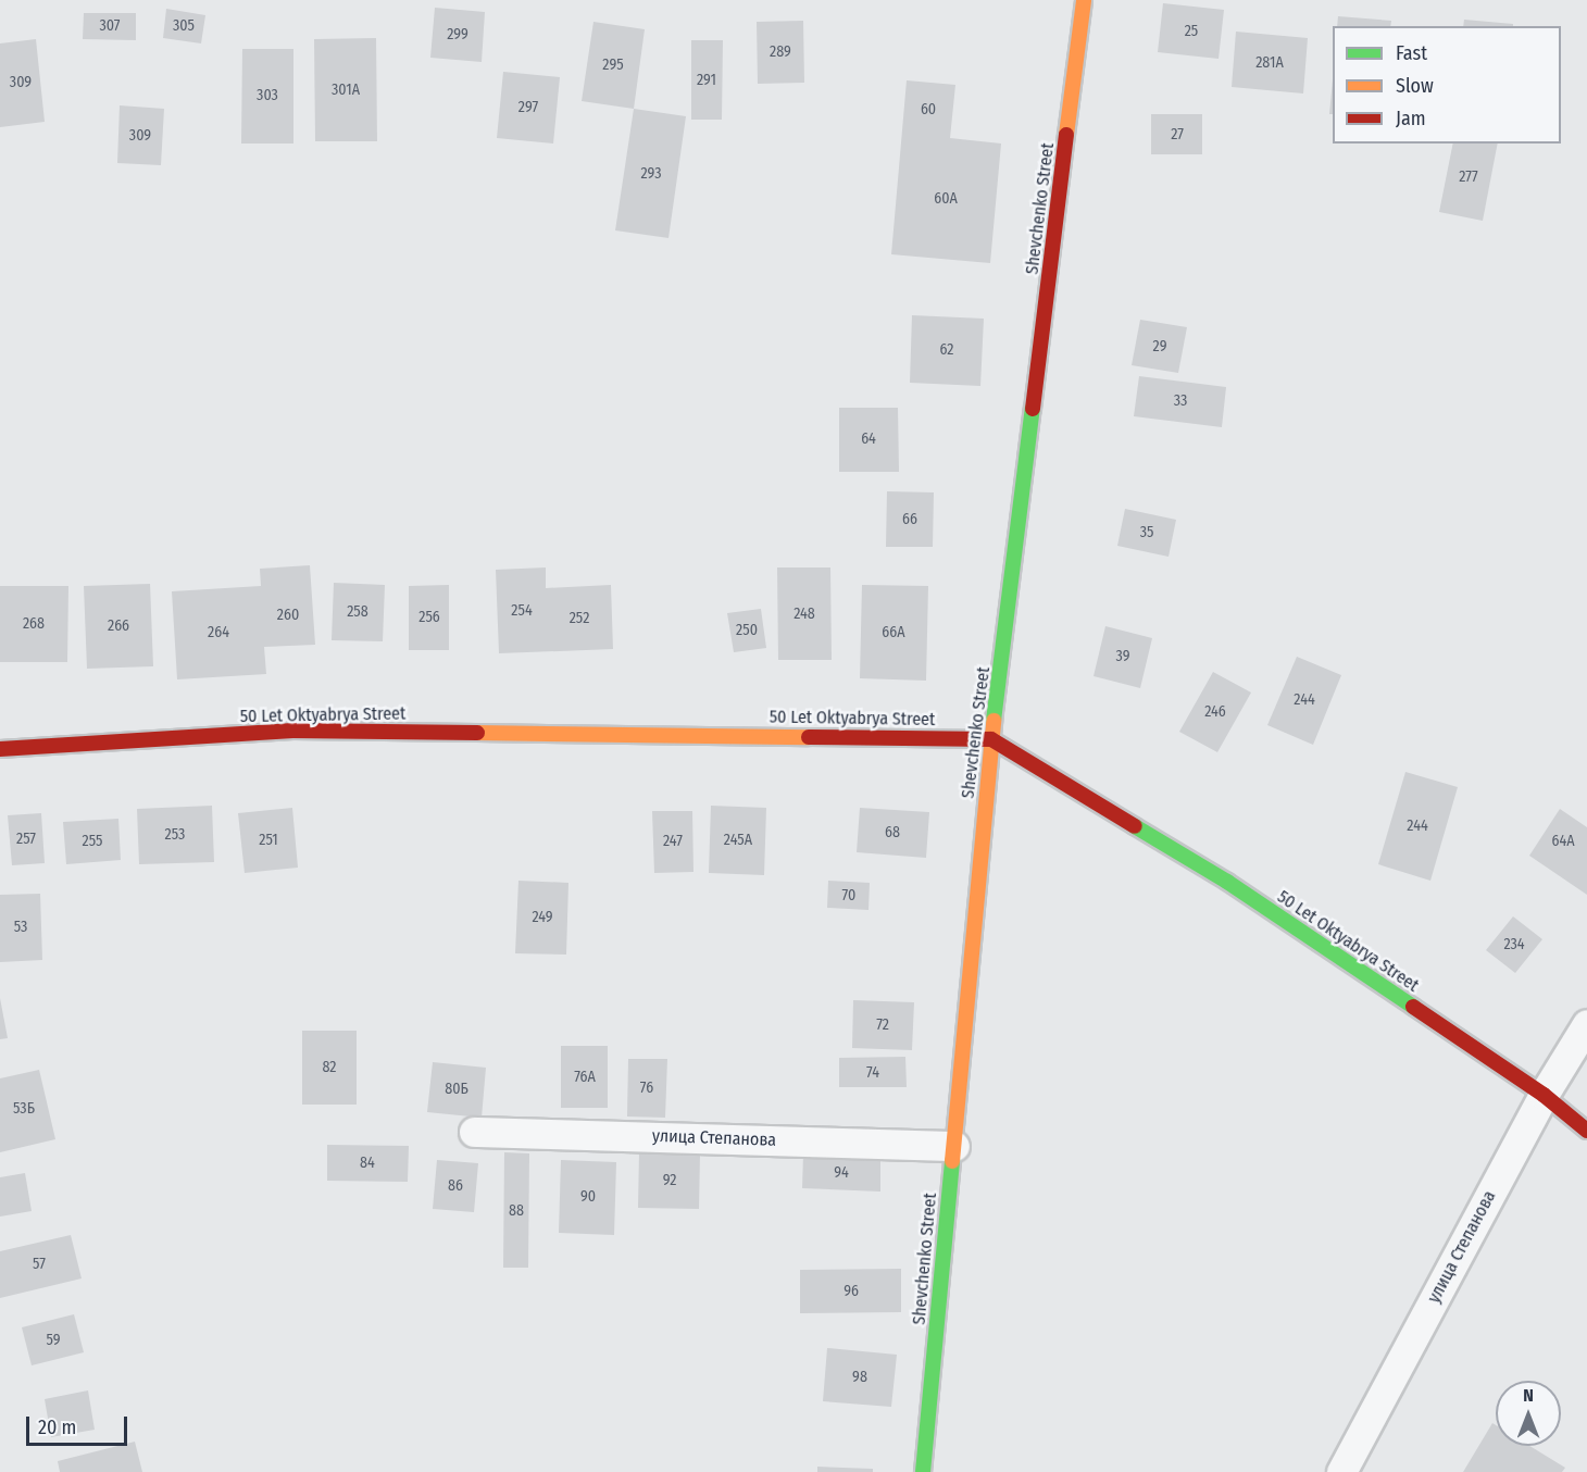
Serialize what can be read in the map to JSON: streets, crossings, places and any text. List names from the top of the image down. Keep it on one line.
{"streets":{"street":["Shevchenko Street","50 Let Oktyabrya Street","улица Степанова"]},"crossings":[["Shevchenko Street","50 Let Oktyabrya Street"],["Shevchenko Street","улица Степанова"],["50 Let Oktyabrya Street","улица Степанова"]],"house_numbers":["307","305","25","299","289","281А","295","291","309","301А","303","297","60","27","309","293","277","60А","29","62","33","64","66","35","254","258","248","260","256","252","268","266","250","264","66А","39","244","246","244","68","253","257","251","245А","255","247","64А","70","249","53","234","72","82","74","76А","76","80Б","53Б","84","94","92","86","90","88","57","96","59","98"],"legend":["Fast","Slow","Jam"],"scale_bar":"20 m","north":"top"}
